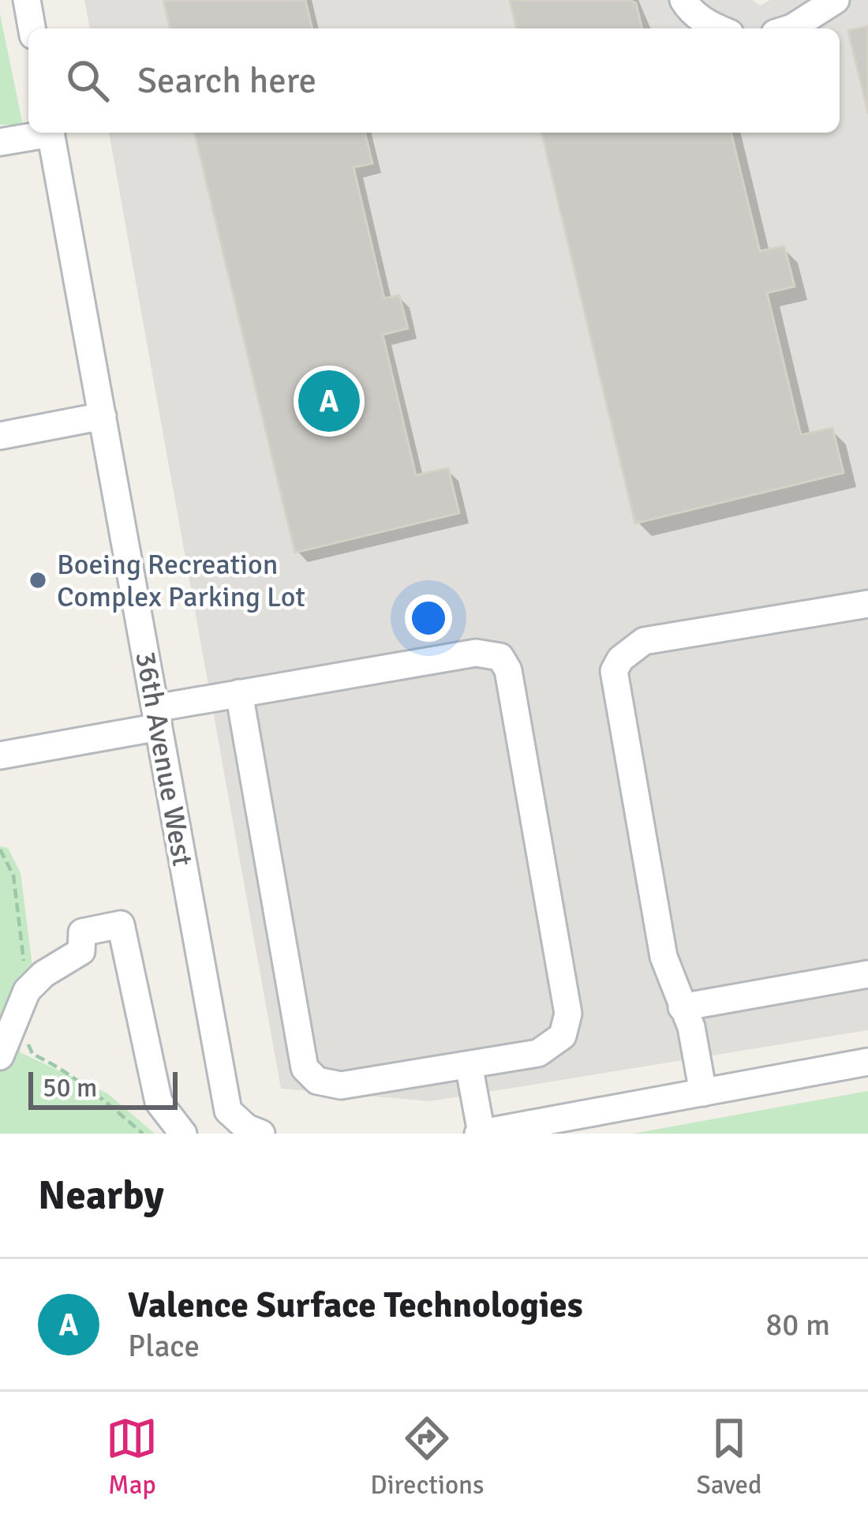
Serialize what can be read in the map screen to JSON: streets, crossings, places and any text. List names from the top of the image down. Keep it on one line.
{"streets":{"street":["36th Avenue West"]},"places":["Boeing Recreation Complex Parking Lot"],"scale_bar":"50 m","page":{"search":"Search here","pins":"A","scale":"50 m","heading":"Nearby","list":[{"mark":"A","name":"Valence Surface Technologies","note":"Place","value":"80 m"}],"nav":["Map","Directions","Saved"]}}
